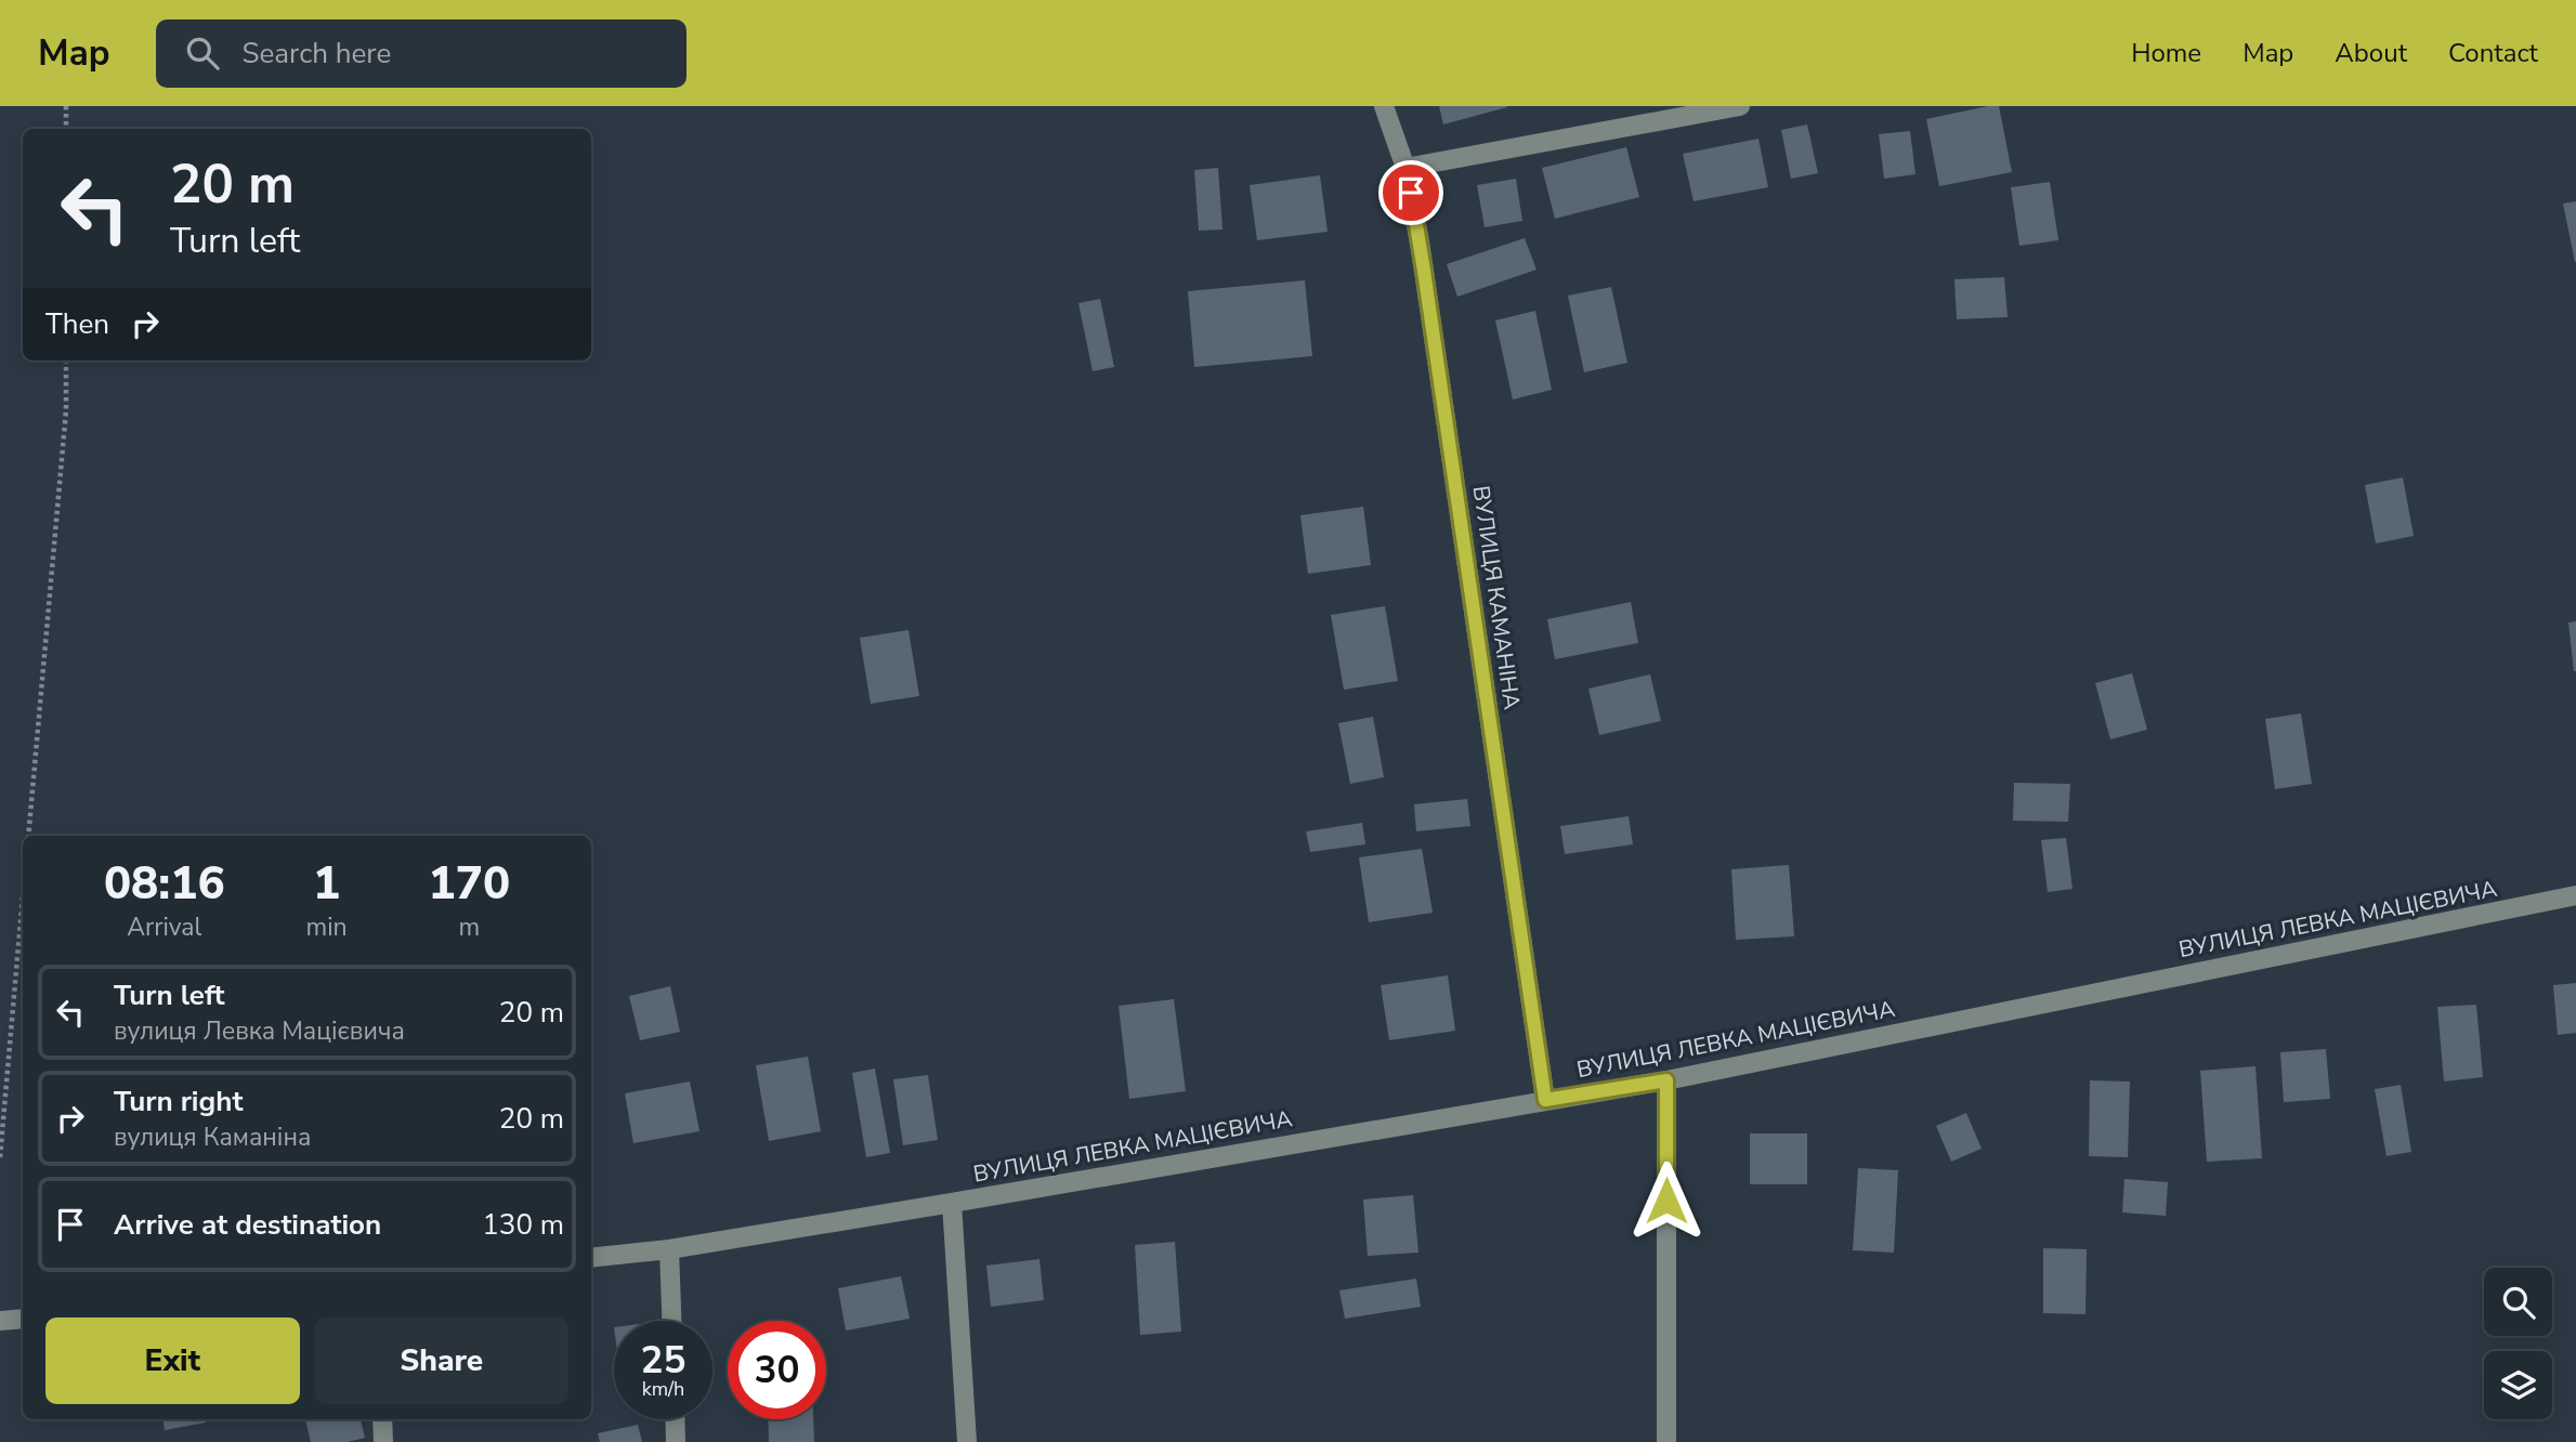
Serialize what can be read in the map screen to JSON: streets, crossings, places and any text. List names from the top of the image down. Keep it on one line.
{"streets":{"street":["ВУЛИЦЯ КАМАНІНА","ВУЛИЦЯ ЛЕВКА МАЦІЄВИЧА"]},"crossings":[["ВУЛИЦЯ КАМАНІНА","ВУЛИЦЯ ЛЕВКА МАЦІЄВИЧА"]],"page":{"header":"Map","search":"Search here","nav":["Home","Map","About","Contact"],"turn":["20 m","Turn left"],"then":"Then","eta":["08:16","Arrival","1","min","170","m"],"list":[{"name":"Turn left","note":"вулиця Левка Мацієвича","value":"20 m"},{"name":"Turn right","note":"вулиця Каманіна","value":"20 m"},{"name":"Arrive at destination","value":"130 m"}],"buttons":["Exit","Share"],"speed":"25 km/h","limit":"30"}}
